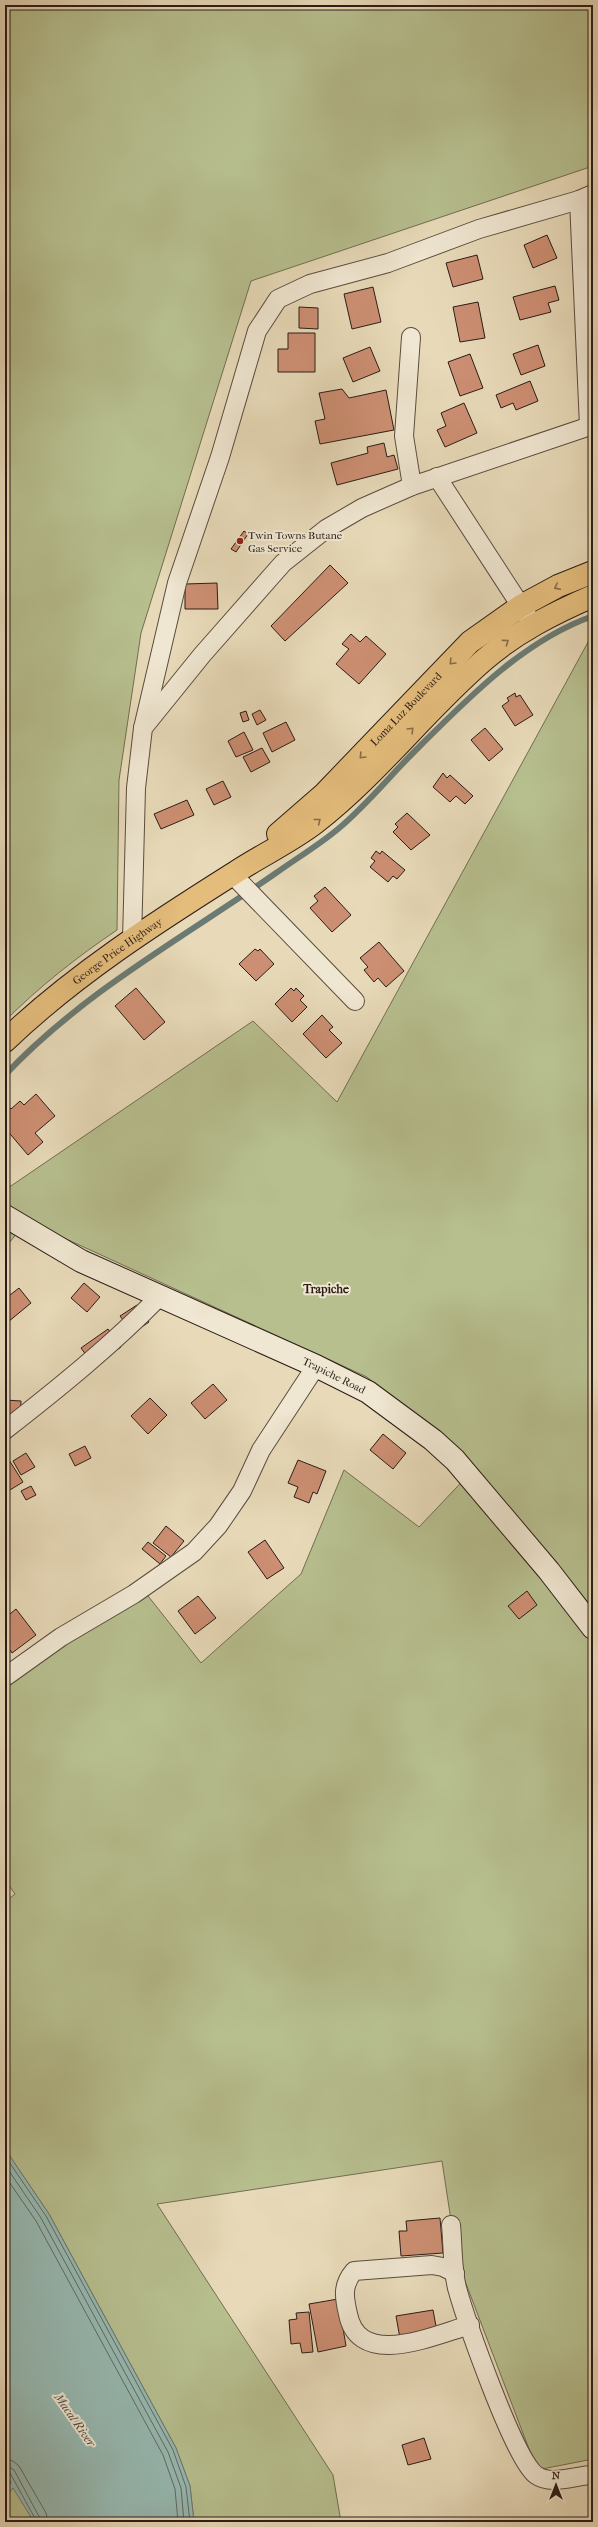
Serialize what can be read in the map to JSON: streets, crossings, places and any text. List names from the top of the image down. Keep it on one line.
{"streets":{"highway":["Loma Luz Boulevard","George Price Highway"],"street":["Trapiche Road"]},"crossings":[["Loma Luz Boulevard","George Price Highway"]],"districts":["Trapiche"],"water":["Macal River"],"places":["Twin Towns Butane Gas Service"],"north":"top"}
